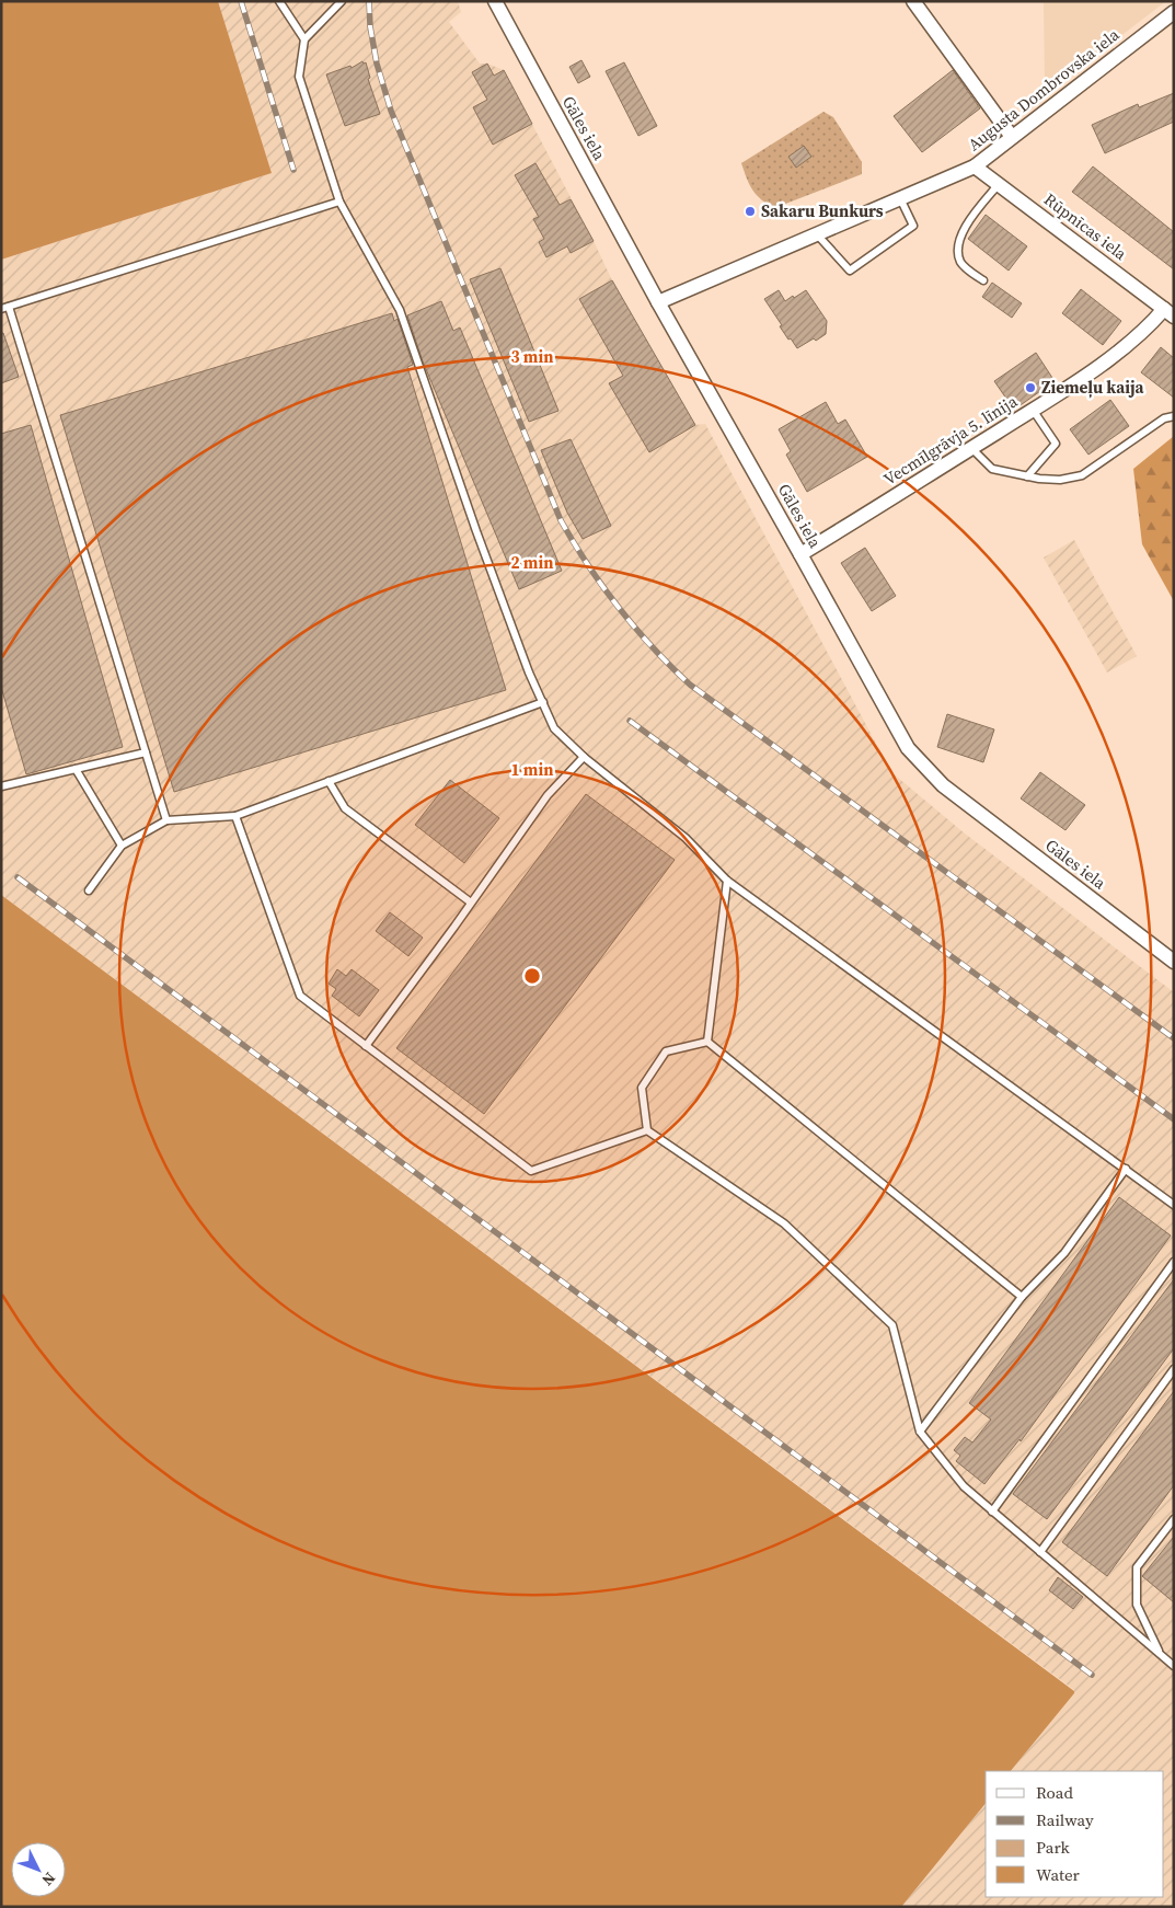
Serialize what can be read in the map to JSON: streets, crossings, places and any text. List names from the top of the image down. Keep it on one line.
{"streets":{"street":["Augusta Dombrovska iela","Gāles iela","Rūpnīcas iela","Vecmīlgrāvja 5. līnija"]},"crossings":[["Augusta Dombrovska iela","Gāles iela"],["Augusta Dombrovska iela","Rūpnīcas iela"],["Gāles iela","Vecmīlgrāvja 5. līnija"],["Rūpnīcas iela","Vecmīlgrāvja 5. līnija"]],"places":["Sakaru Bunkurs","Ziemeļu kaija"],"legend":["Road","Railway","Park","Water"],"north":"bottom right","rings":["3 min","2 min","1 min"]}
